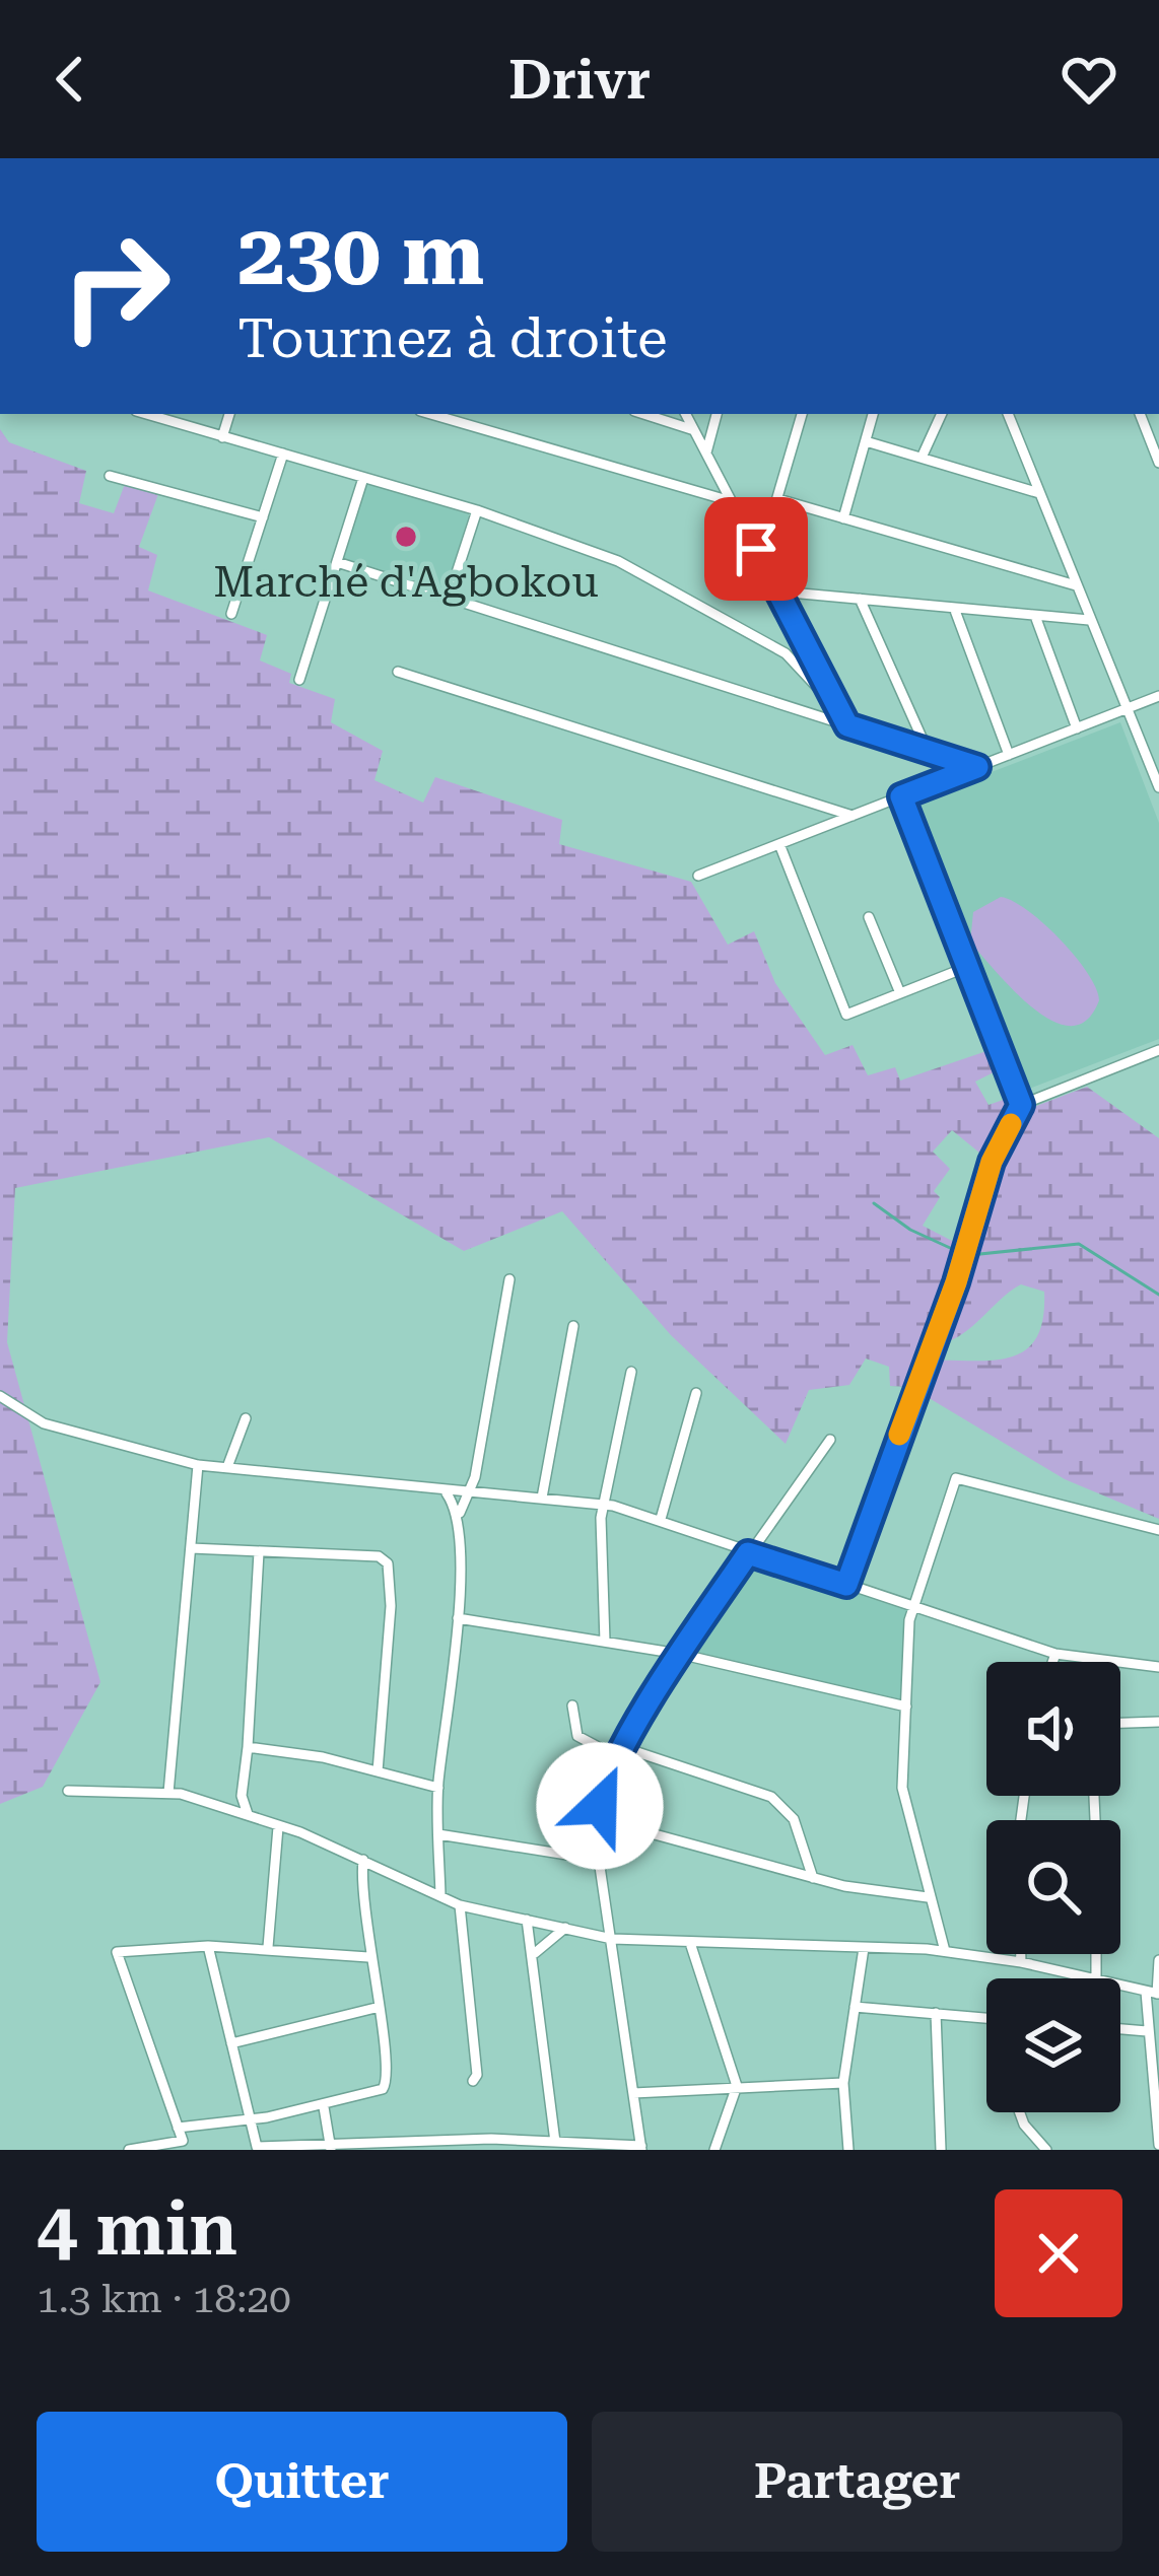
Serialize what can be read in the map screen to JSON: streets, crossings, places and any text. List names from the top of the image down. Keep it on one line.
{"places":["Marché d'Agbokou"],"page":{"header":"Drivr","turn":["230 m","Tournez à droite"],"heading":["4 min","1.3 km · 18:20"],"buttons":["Quitter","Partager"]}}
